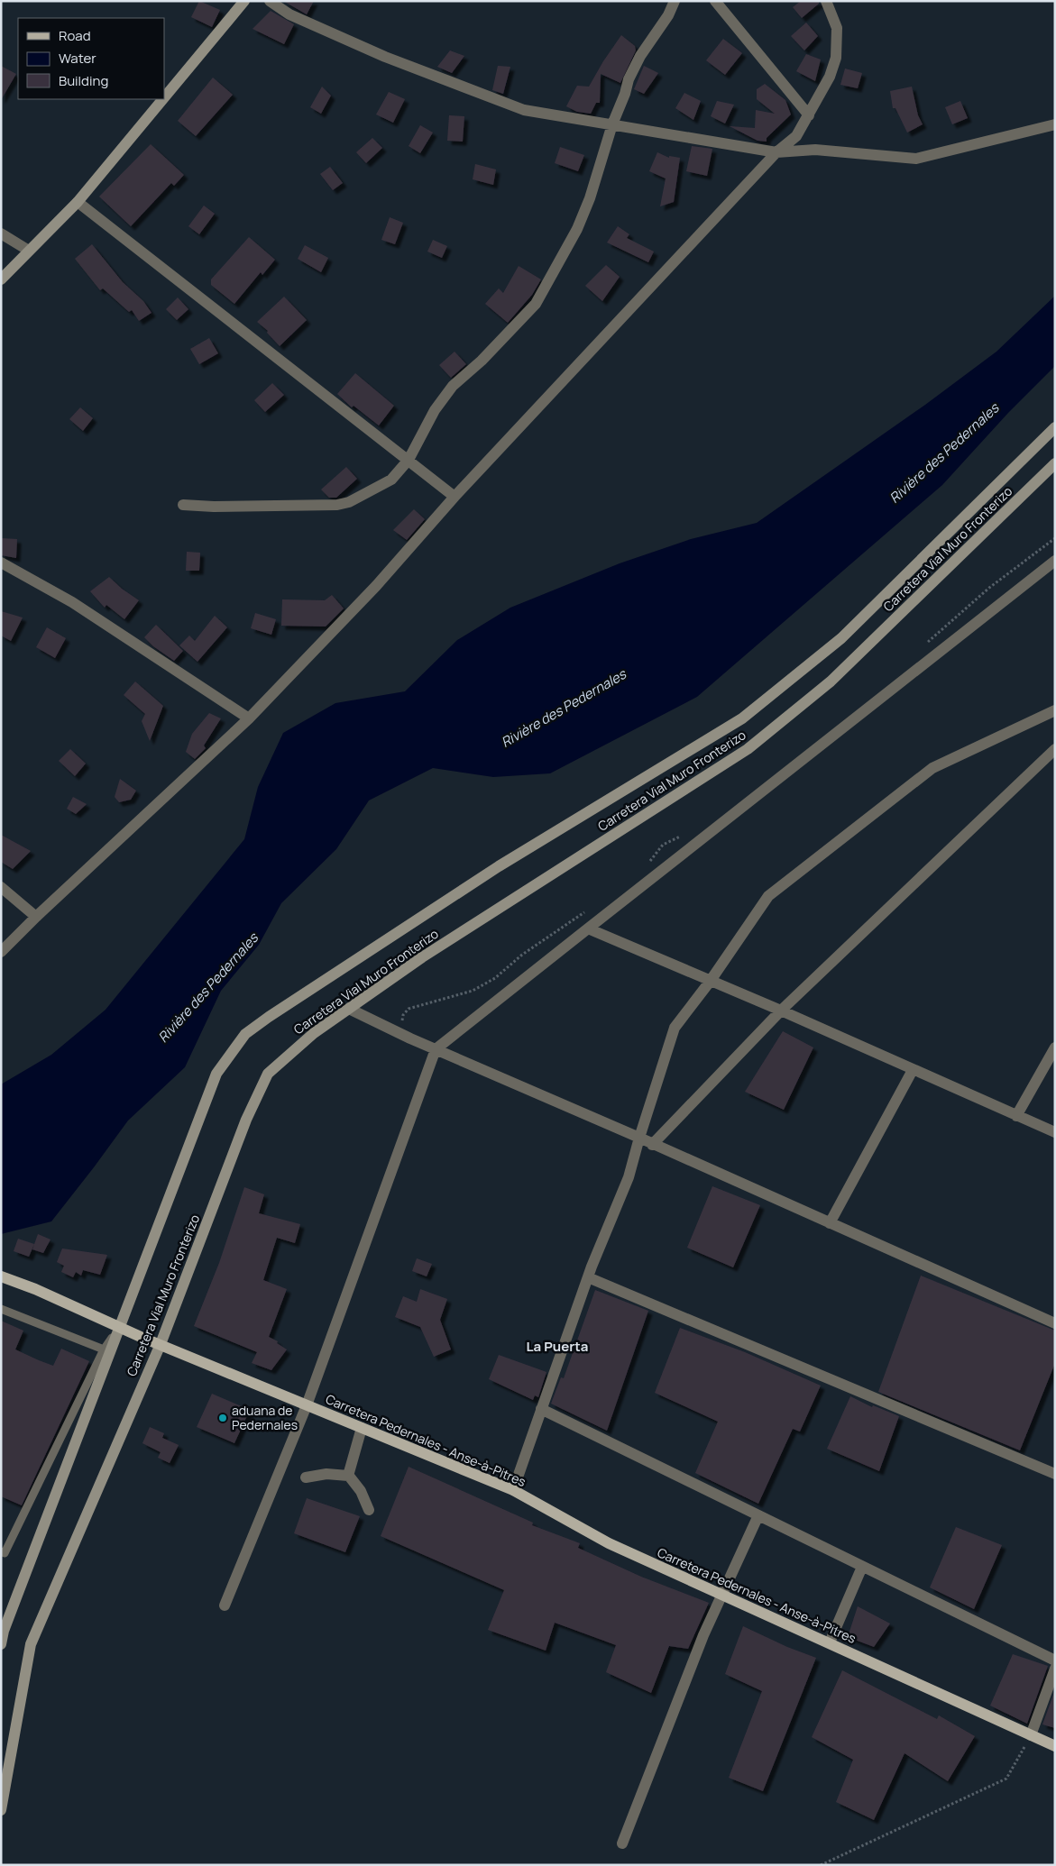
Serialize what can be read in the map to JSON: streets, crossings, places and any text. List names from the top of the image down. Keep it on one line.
{"streets":{"main road":["Carretera Pedernales - Anse-à-Pitres"],"street":["Carretera Vial Muro Fronterizo"]},"crossings":[["Carretera Vial Muro Fronterizo","Carretera Pedernales - Anse-à-Pitres"]],"districts":["La Puerta"],"water":["Rivière des Pedernales"],"places":["aduana de Pedernales"],"legend":["Road","Water","Building"]}
